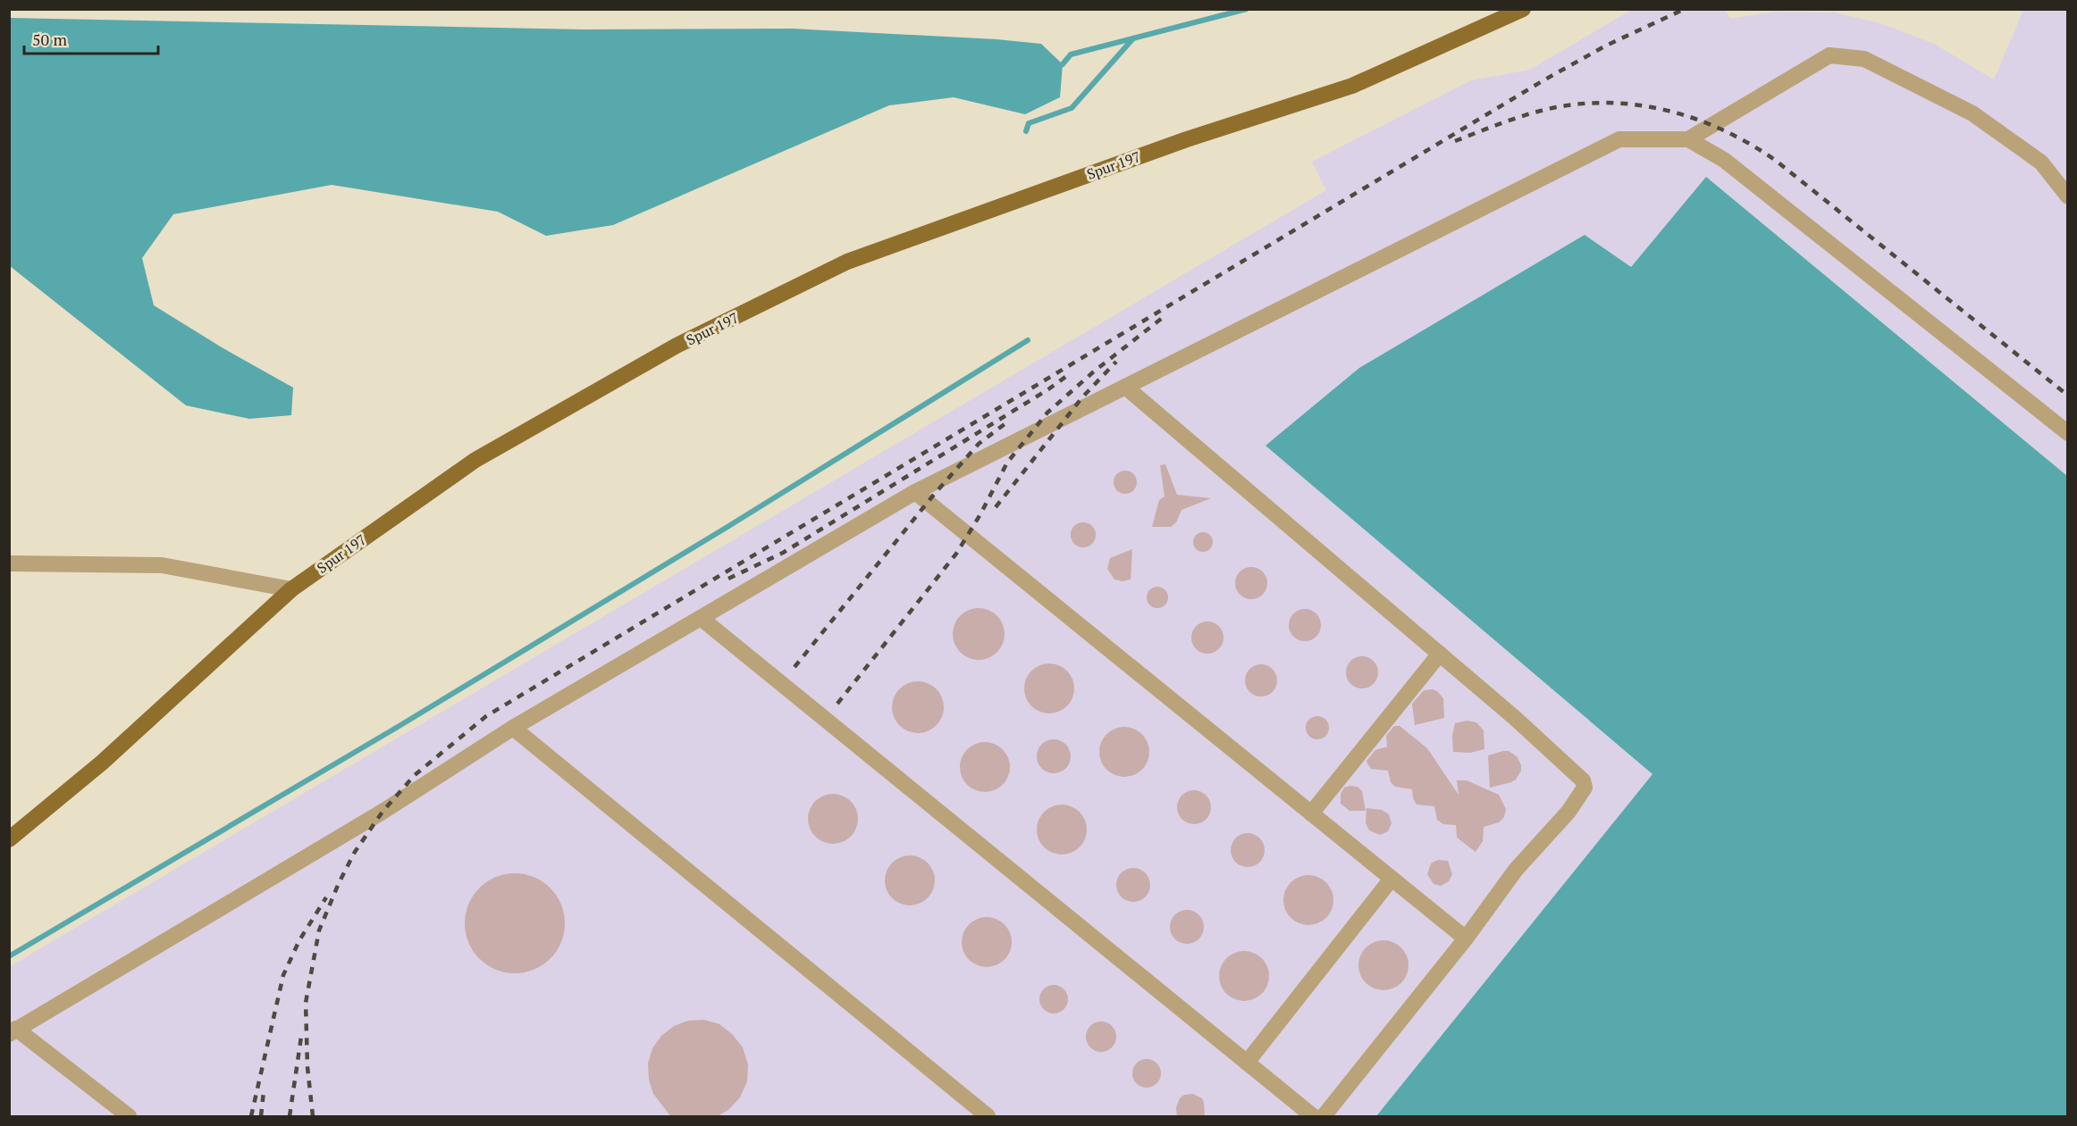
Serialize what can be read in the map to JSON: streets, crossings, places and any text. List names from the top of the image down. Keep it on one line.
{"streets":{"main road":["Spur 197"]},"scale_bar":"50 m"}
